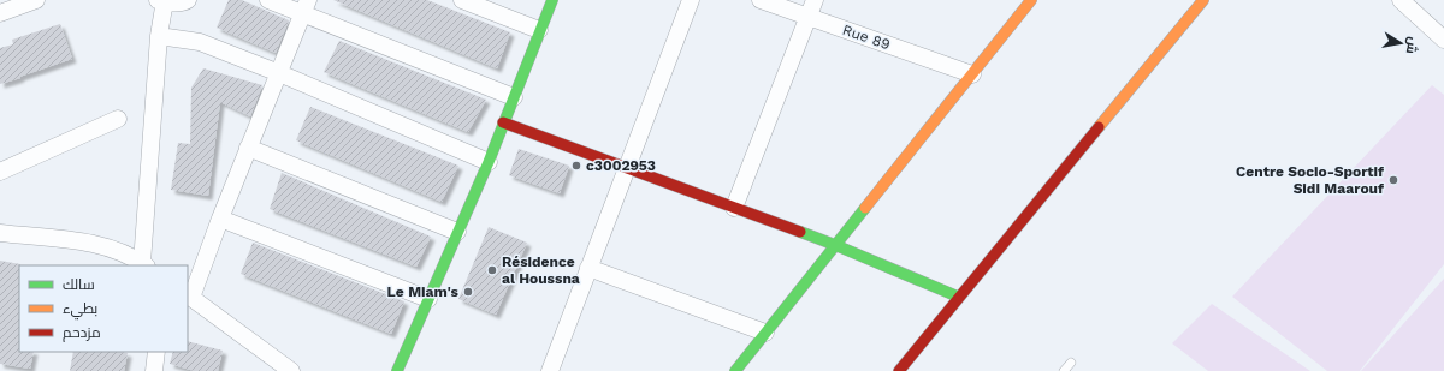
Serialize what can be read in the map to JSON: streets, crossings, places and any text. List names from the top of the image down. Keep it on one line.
{"streets":{"street":["Rue 89"]},"places":["c3002953","Centre Socio-Sportif Sidi Maarouf","Résidence al Houssna","Le Miam's"],"legend":["سالك","بطيء","مزدحم"],"north":"right"}
